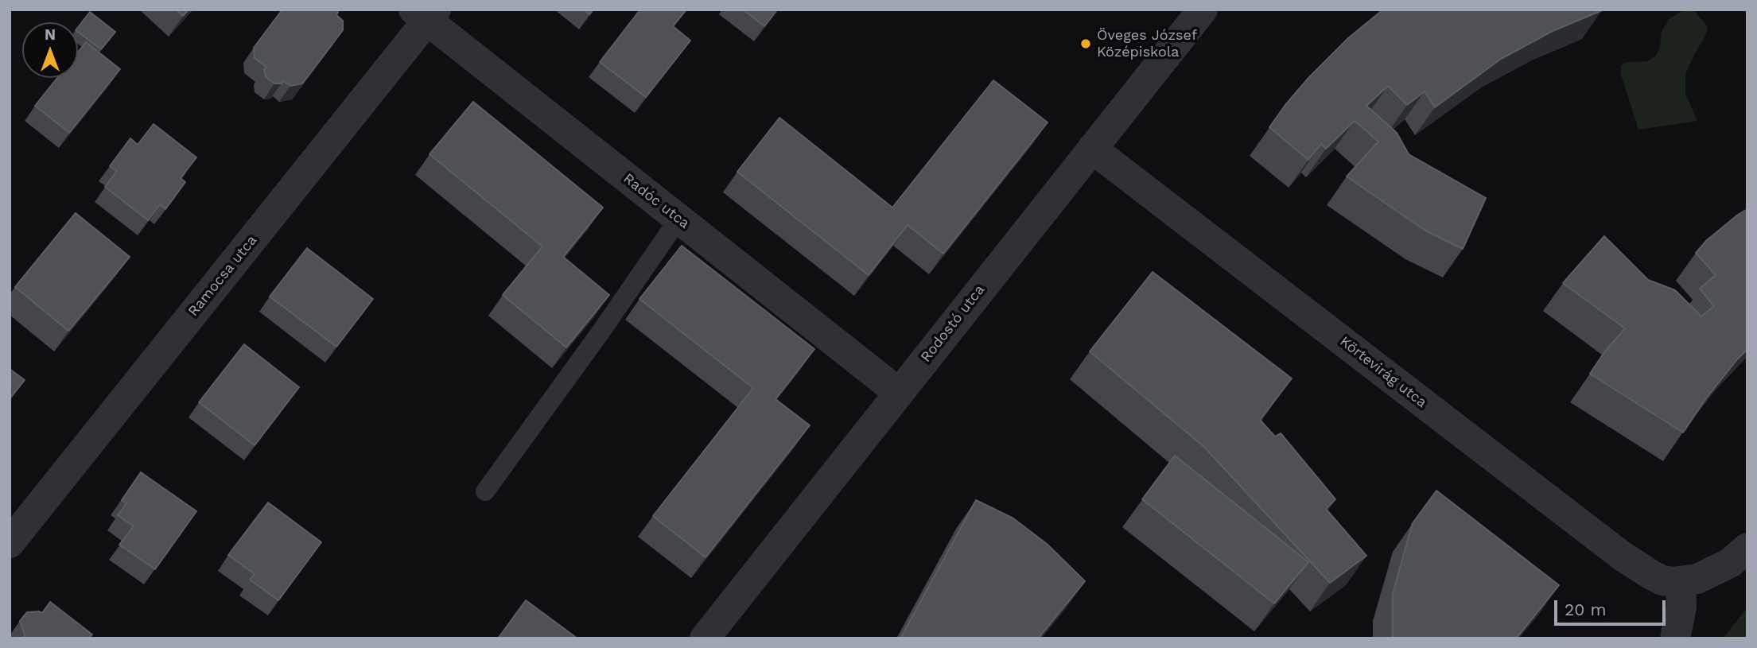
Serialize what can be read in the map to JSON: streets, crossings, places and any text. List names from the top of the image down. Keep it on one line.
{"streets":{"street":["Radóc utca","Ramocsa utca","Rodostó utca","Körtevirág utca"]},"crossings":[["Radóc utca","Ramocsa utca"],["Radóc utca","Rodostó utca"],["Rodostó utca","Körtevirág utca"]],"places":["Öveges József Középiskola"],"scale_bar":"20 m","north":"top"}
